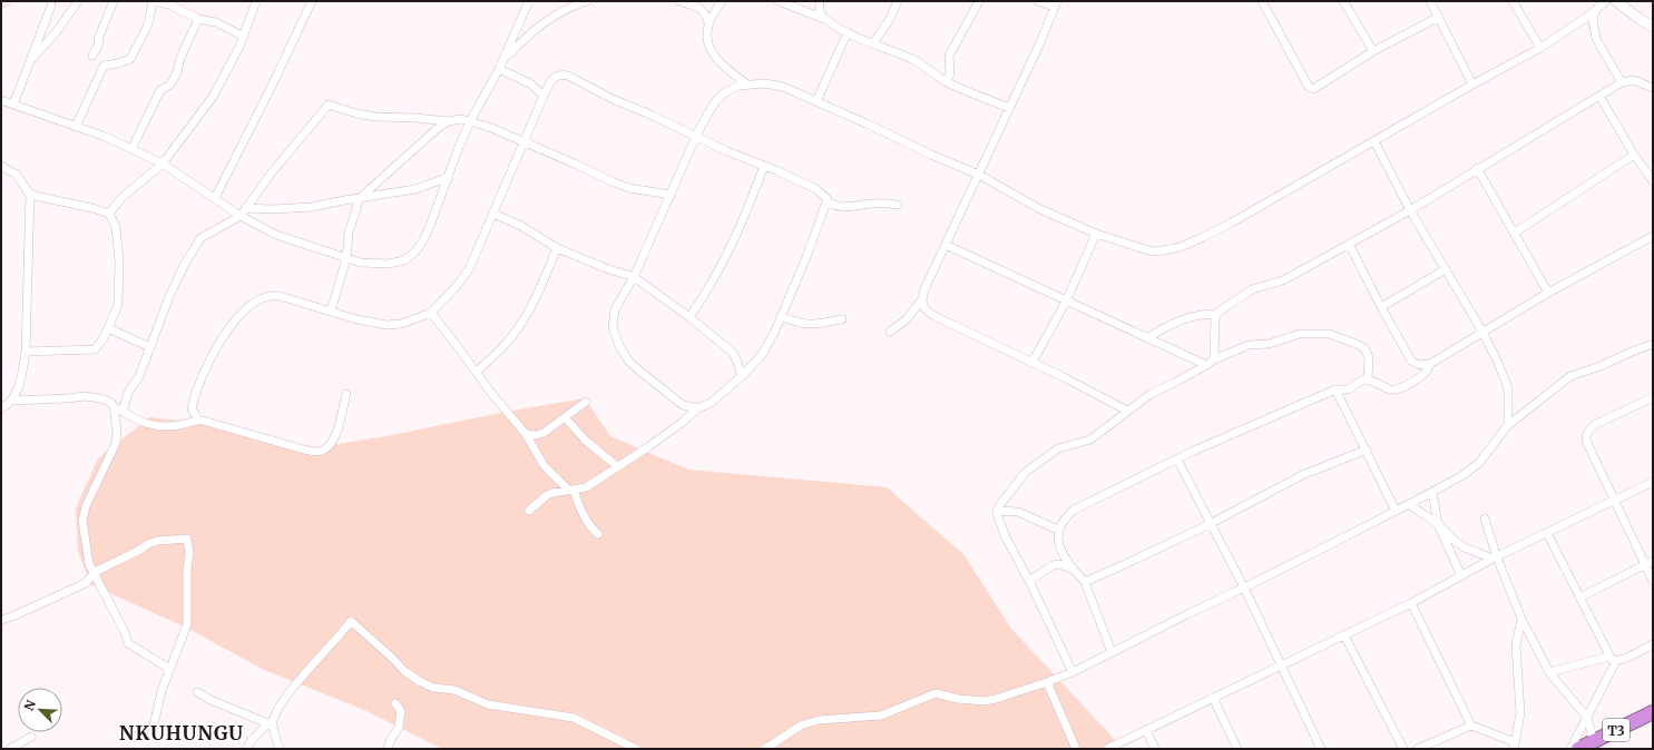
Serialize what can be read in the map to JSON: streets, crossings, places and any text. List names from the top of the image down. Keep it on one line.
{"streets":{"highway":["T3"]},"districts":["NKUHUNGU"],"north":"top left"}
